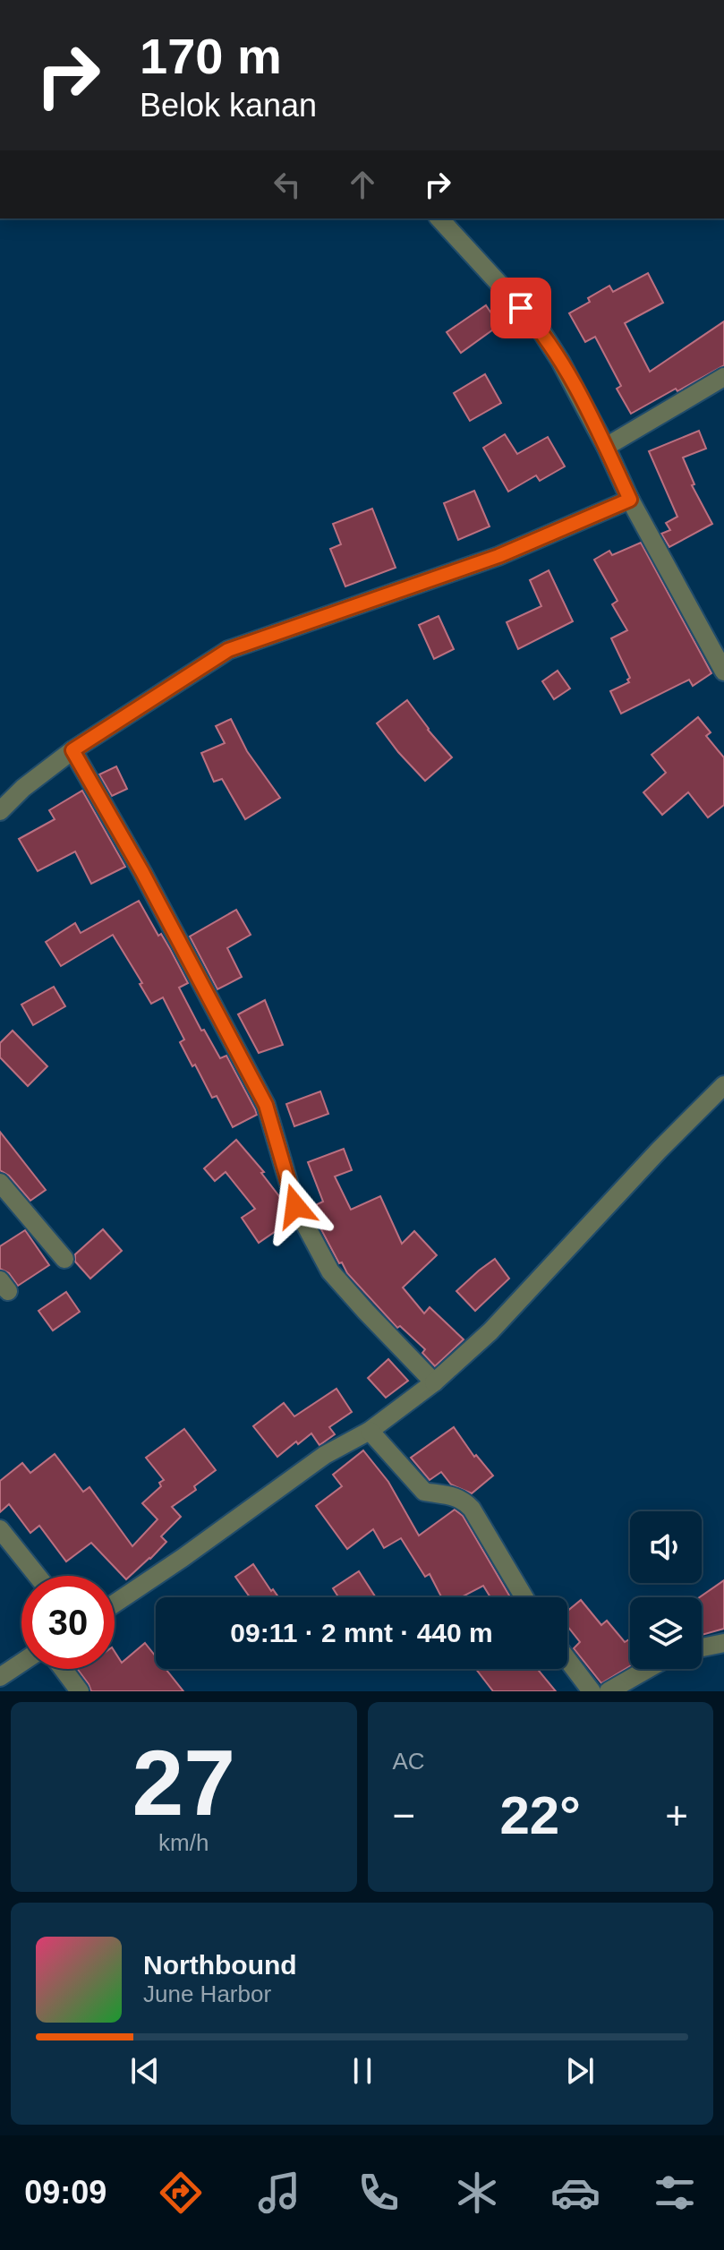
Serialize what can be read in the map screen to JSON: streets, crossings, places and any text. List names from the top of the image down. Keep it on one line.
{"page":{"turn":["170 m","Belok kanan"],"limit":"30","trip":"09:11 · 2 mnt · 440 m","tile":[["27","km/h"],"AC"],"heat":["−","22°","+"],"song":["Northbound","June Harbor"],"tabs":"09:09"}}
